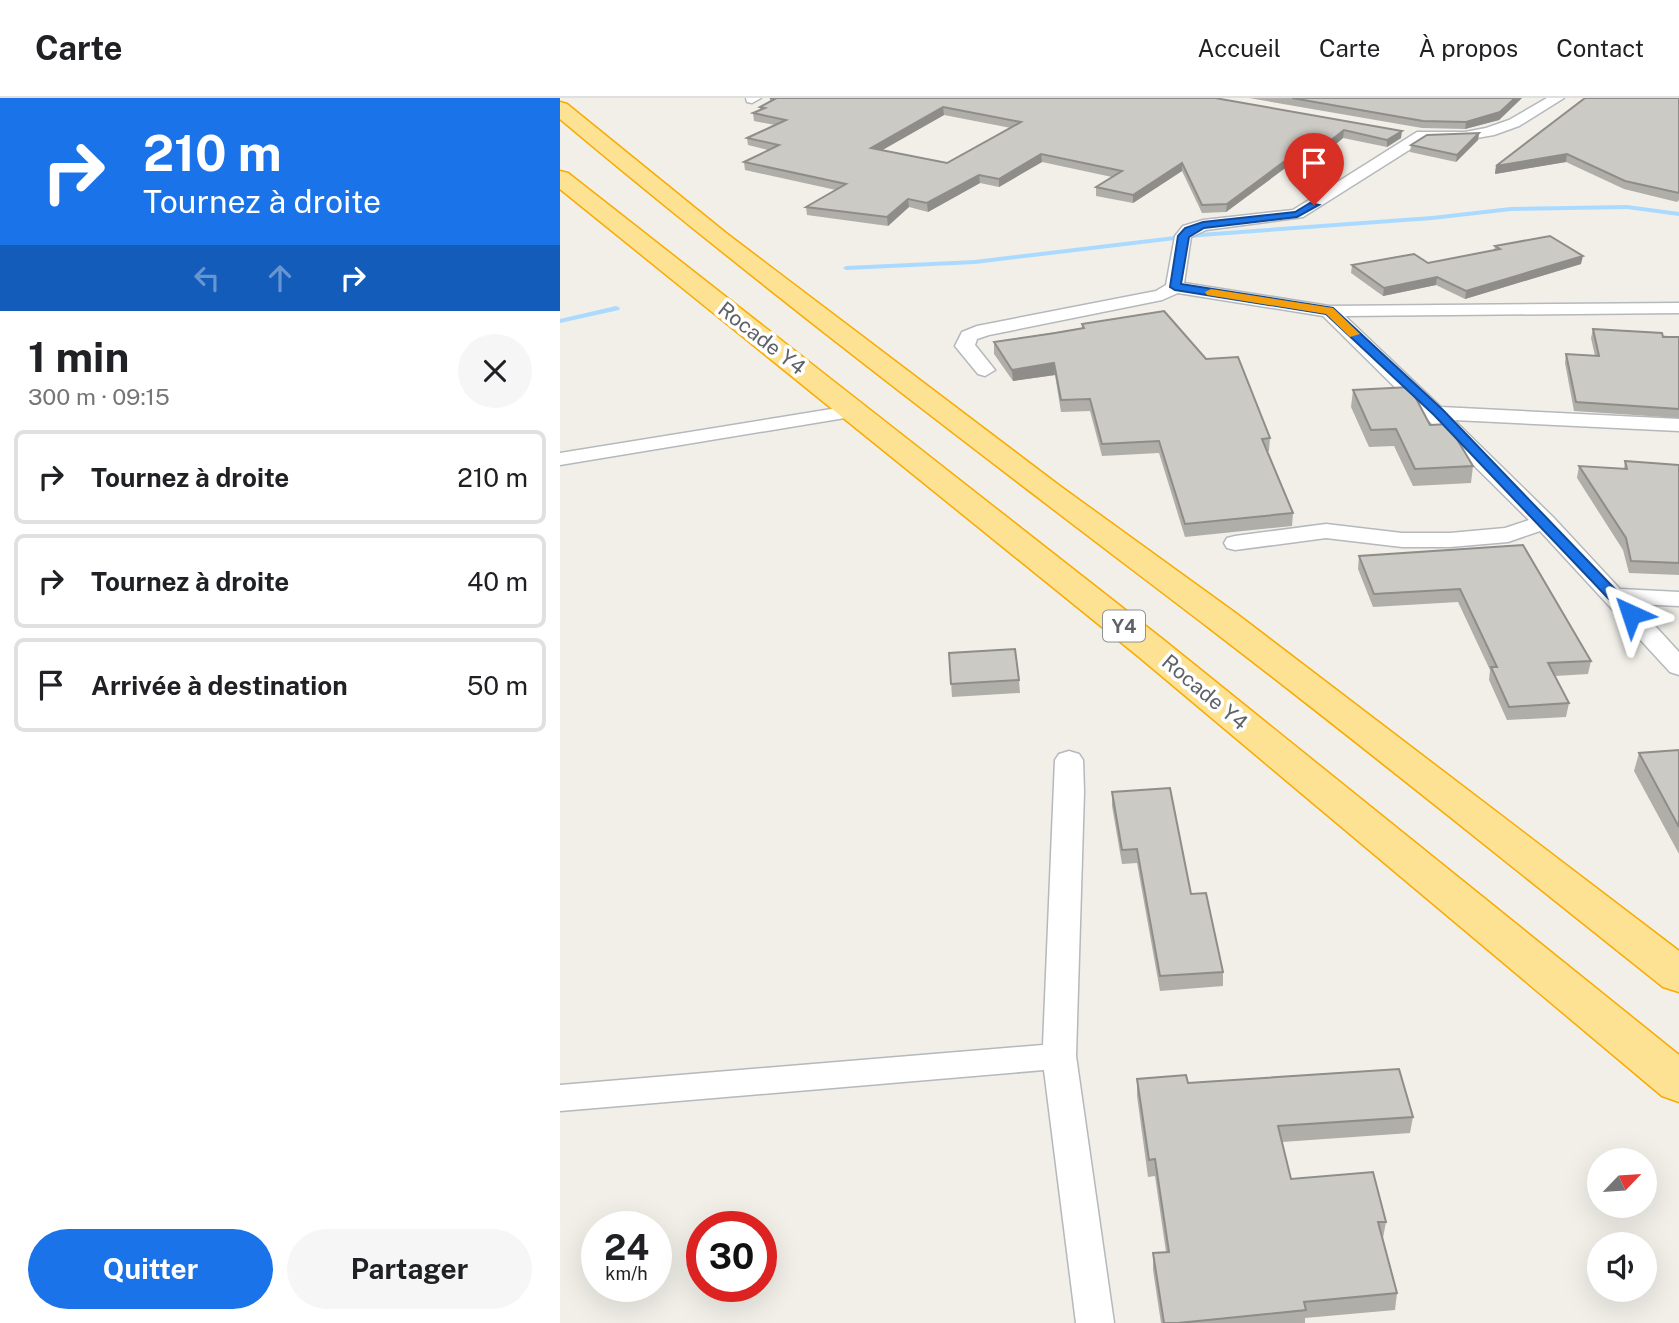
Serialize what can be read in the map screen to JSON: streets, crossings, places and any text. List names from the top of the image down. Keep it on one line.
{"streets":{"highway":["Rocade Y4","Y4"]},"north":"top right","page":{"header":"Carte","nav":["Accueil","Carte","À propos","Contact"],"turn":["210 m","Tournez à droite"],"heading":["1 min","300 m · 09:15"],"list":[{"name":"Tournez à droite","value":"210 m"},{"name":"Tournez à droite","value":"40 m"},{"name":"Arrivée à destination","value":"50 m"}],"speed":"24 km/h","limit":"30","buttons":["Quitter","Partager"]}}
